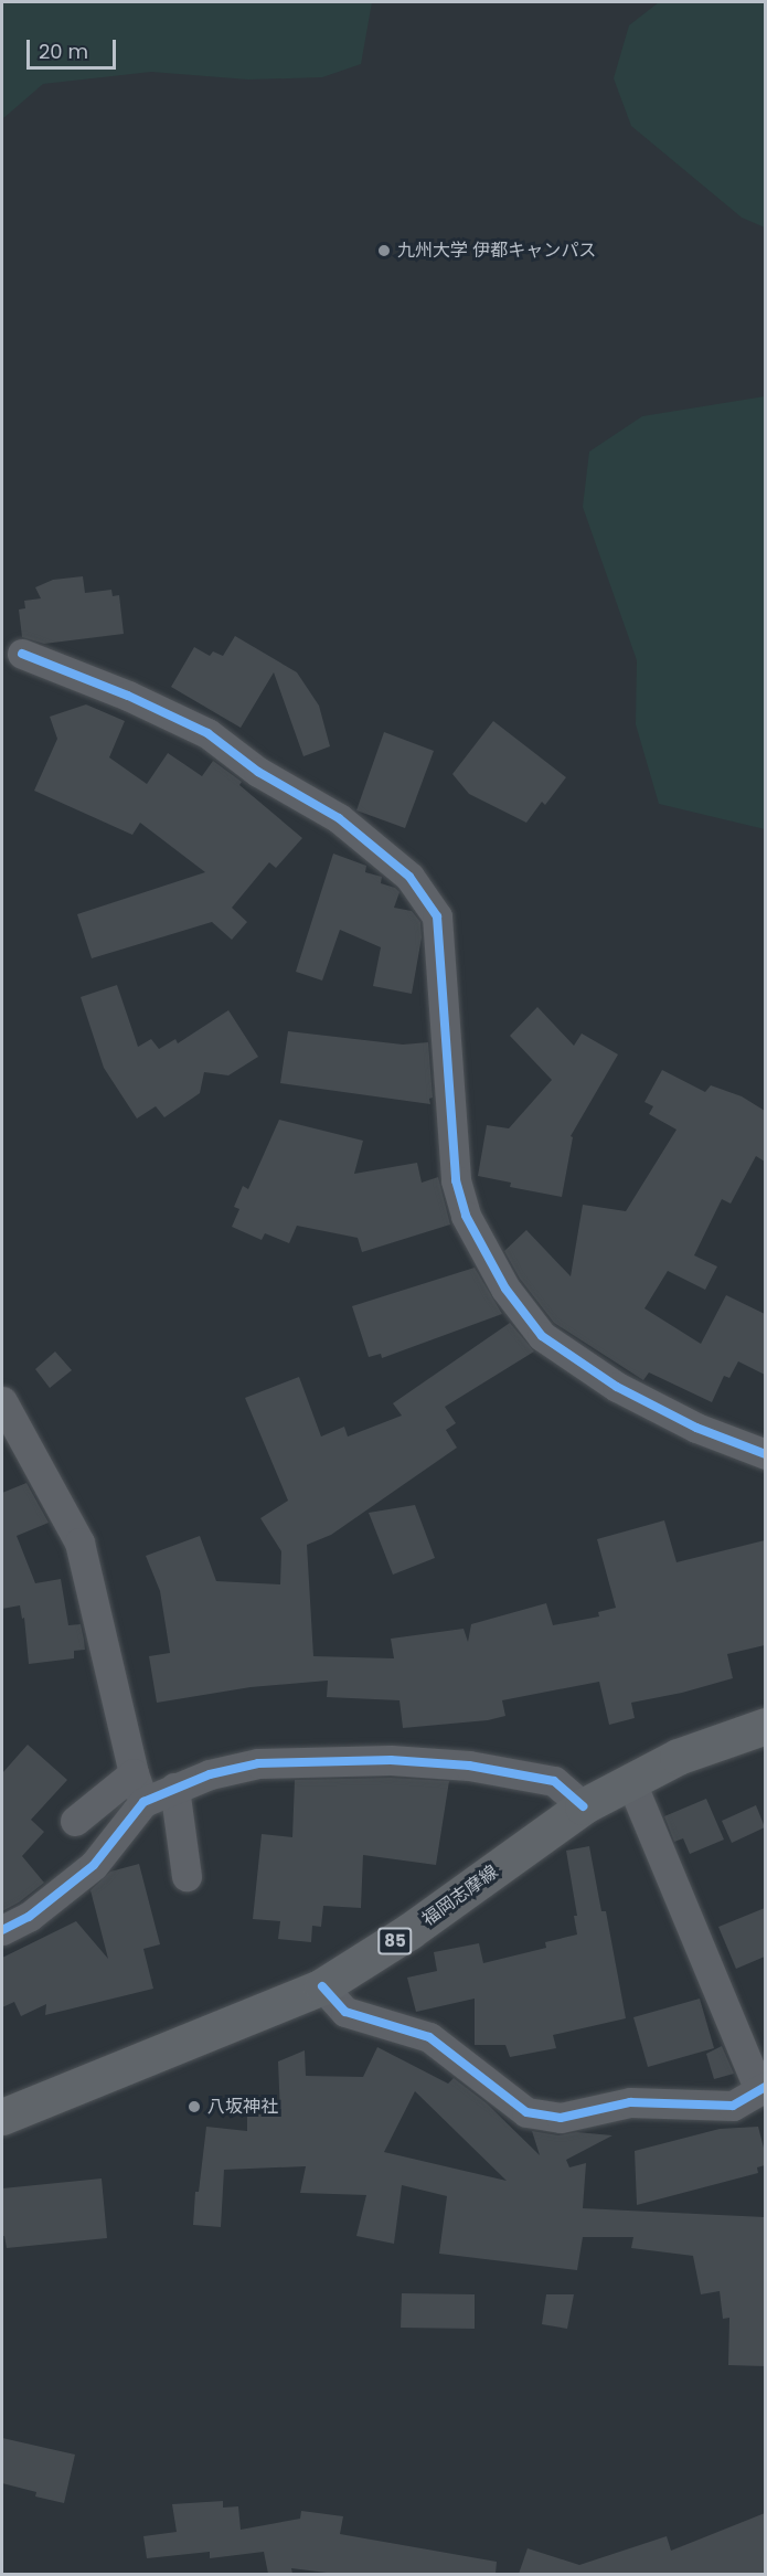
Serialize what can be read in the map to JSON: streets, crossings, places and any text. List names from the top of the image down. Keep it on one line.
{"streets":{"main road":["福岡志摩線","85"]},"places":["九州大学 伊都キャンパス","八坂神社"],"scale_bar":"20 m"}
